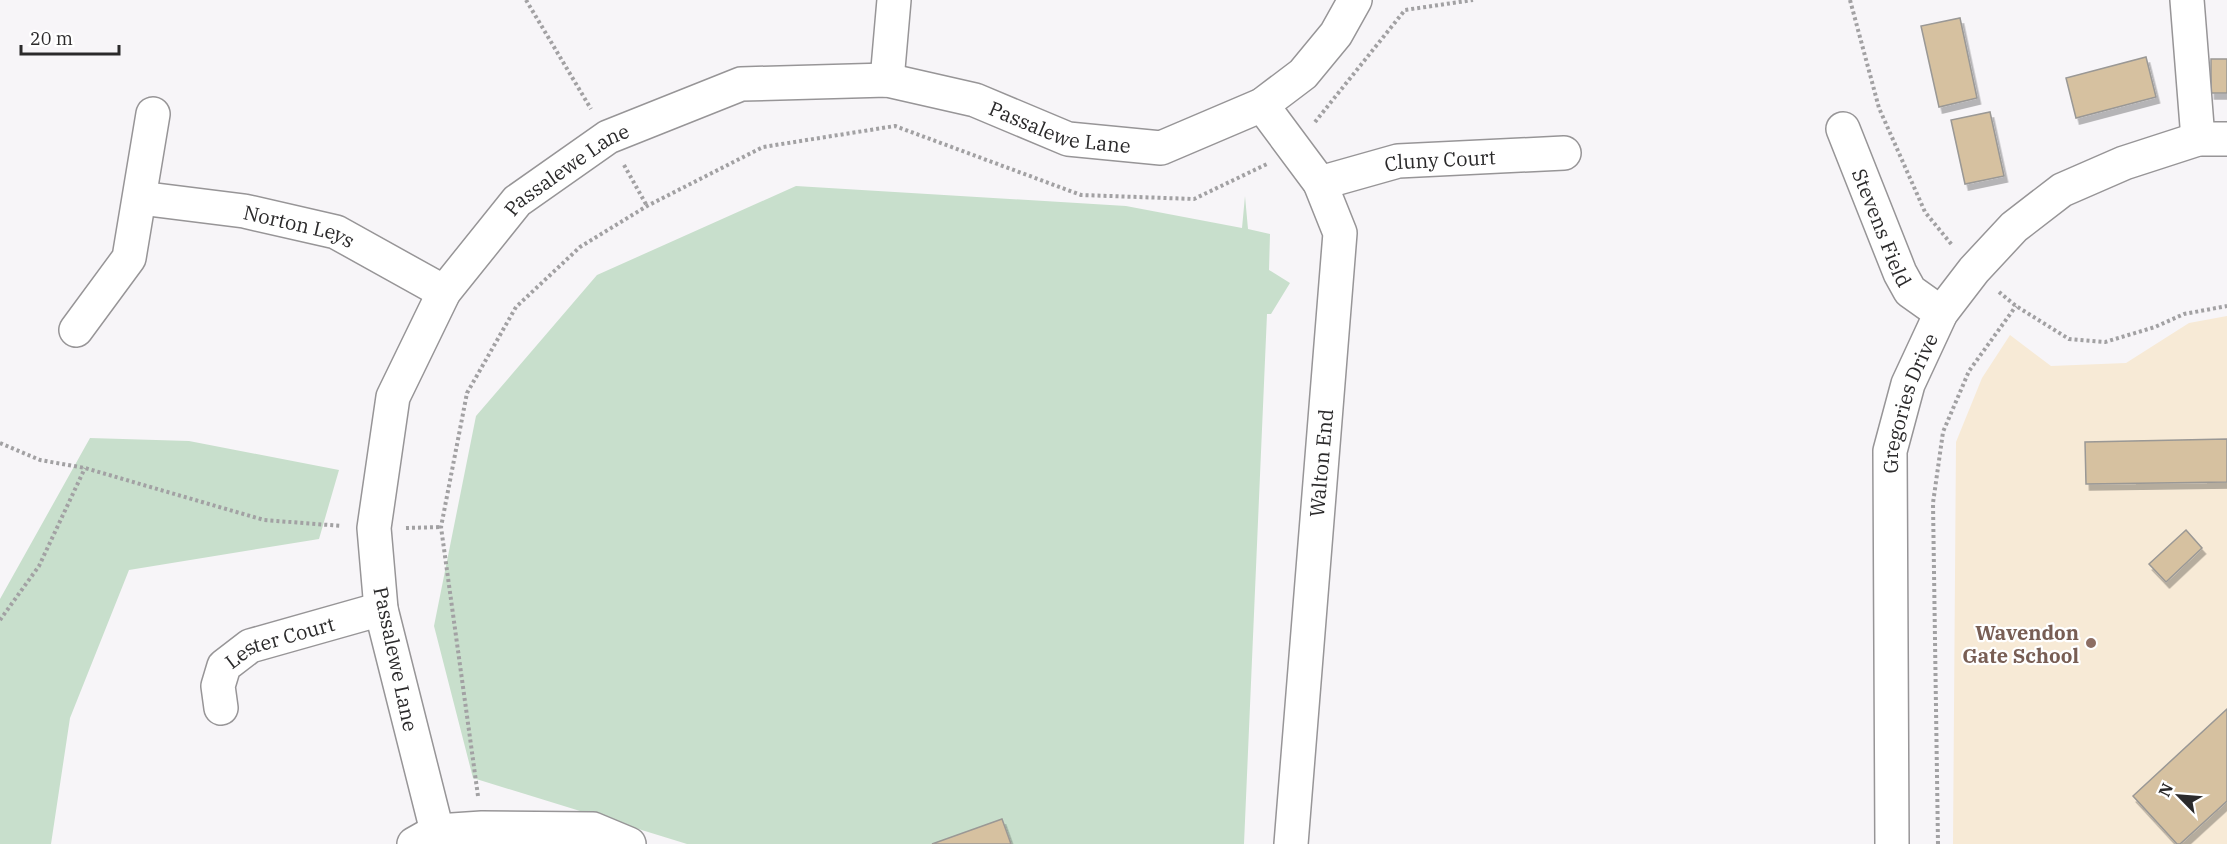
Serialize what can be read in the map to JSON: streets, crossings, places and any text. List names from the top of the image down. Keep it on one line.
{"streets":{"street":["Passalewe Lane","Cluny Court","Stevens Field","Norton Leys","Gregories Drive","Walton End","Lester Court"]},"crossings":[["Passalewe Lane","Norton Leys"],["Passalewe Lane","Walton End"],["Passalewe Lane","Lester Court"],["Cluny Court","Walton End"],["Stevens Field","Gregories Drive"]],"places":["Wavendon Gate School"],"scale_bar":"20 m","north":"top left"}
